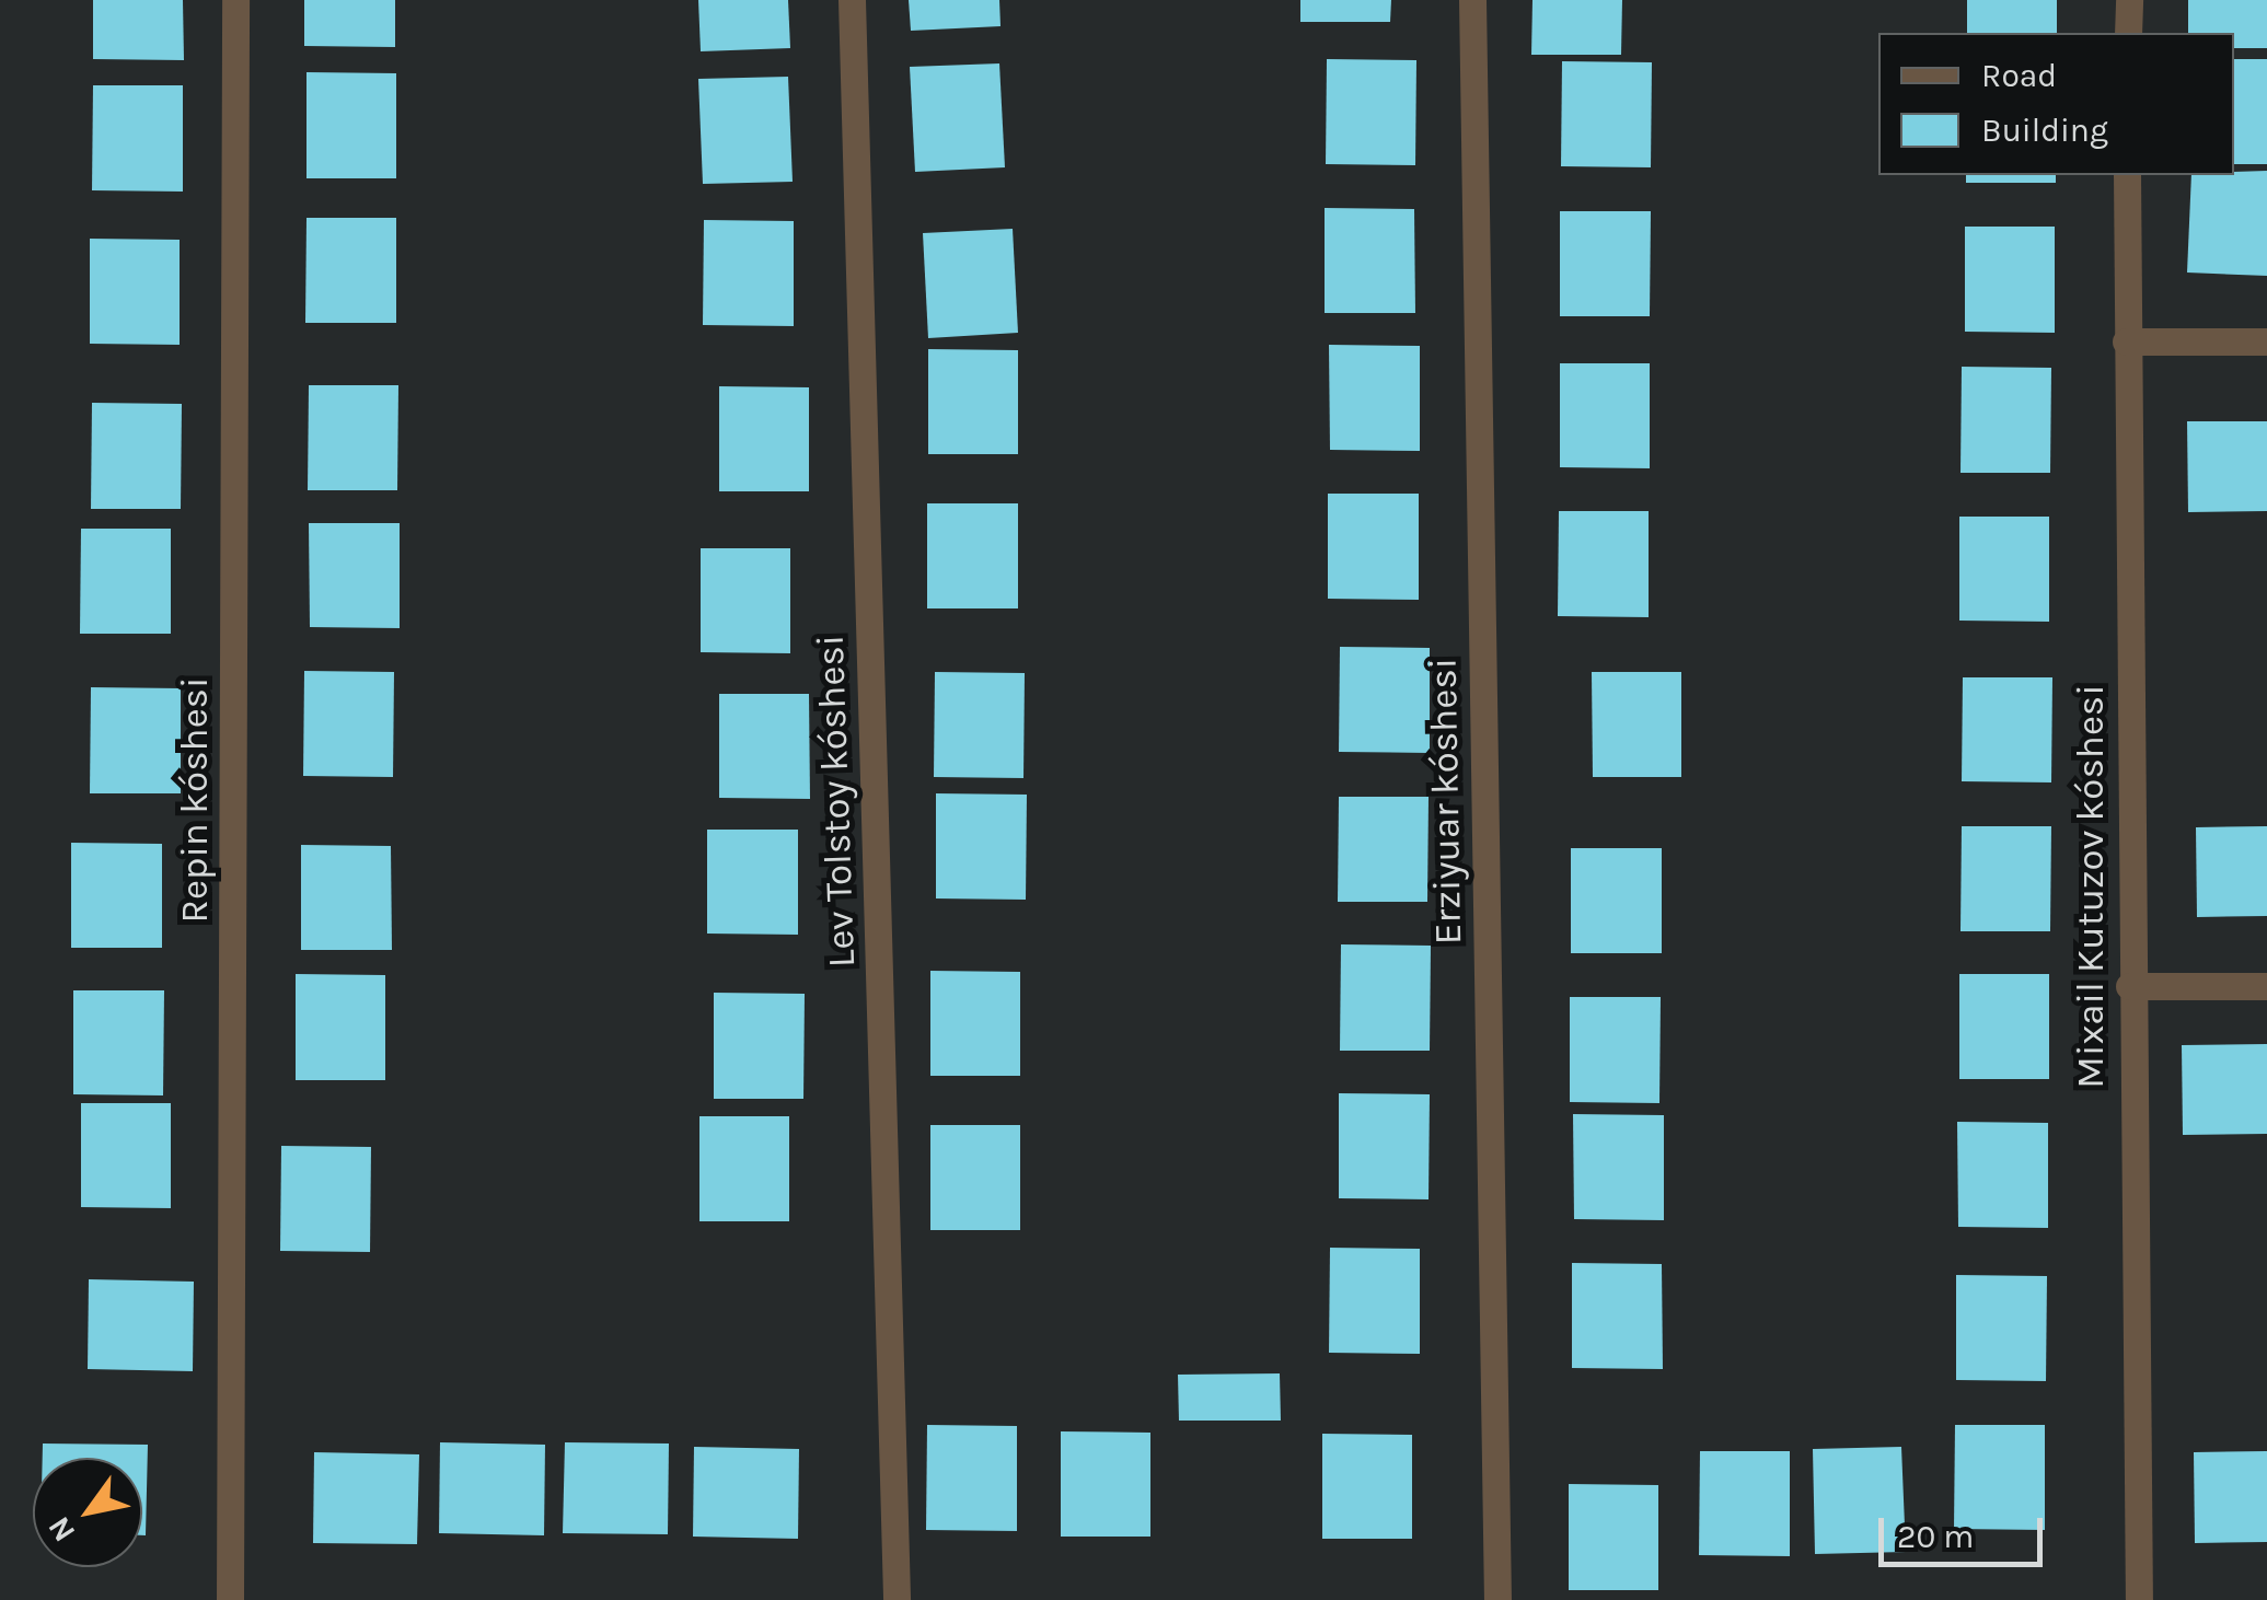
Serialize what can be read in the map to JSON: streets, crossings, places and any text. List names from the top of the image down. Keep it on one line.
{"streets":{"street":["Repin kóshesi","Lev Tolstoy kóshesi","Erziyuar kóshesi","Mixail Kutuzov kóshesi"]},"legend":["Road","Building"],"scale_bar":"20 m","north":"bottom left"}
